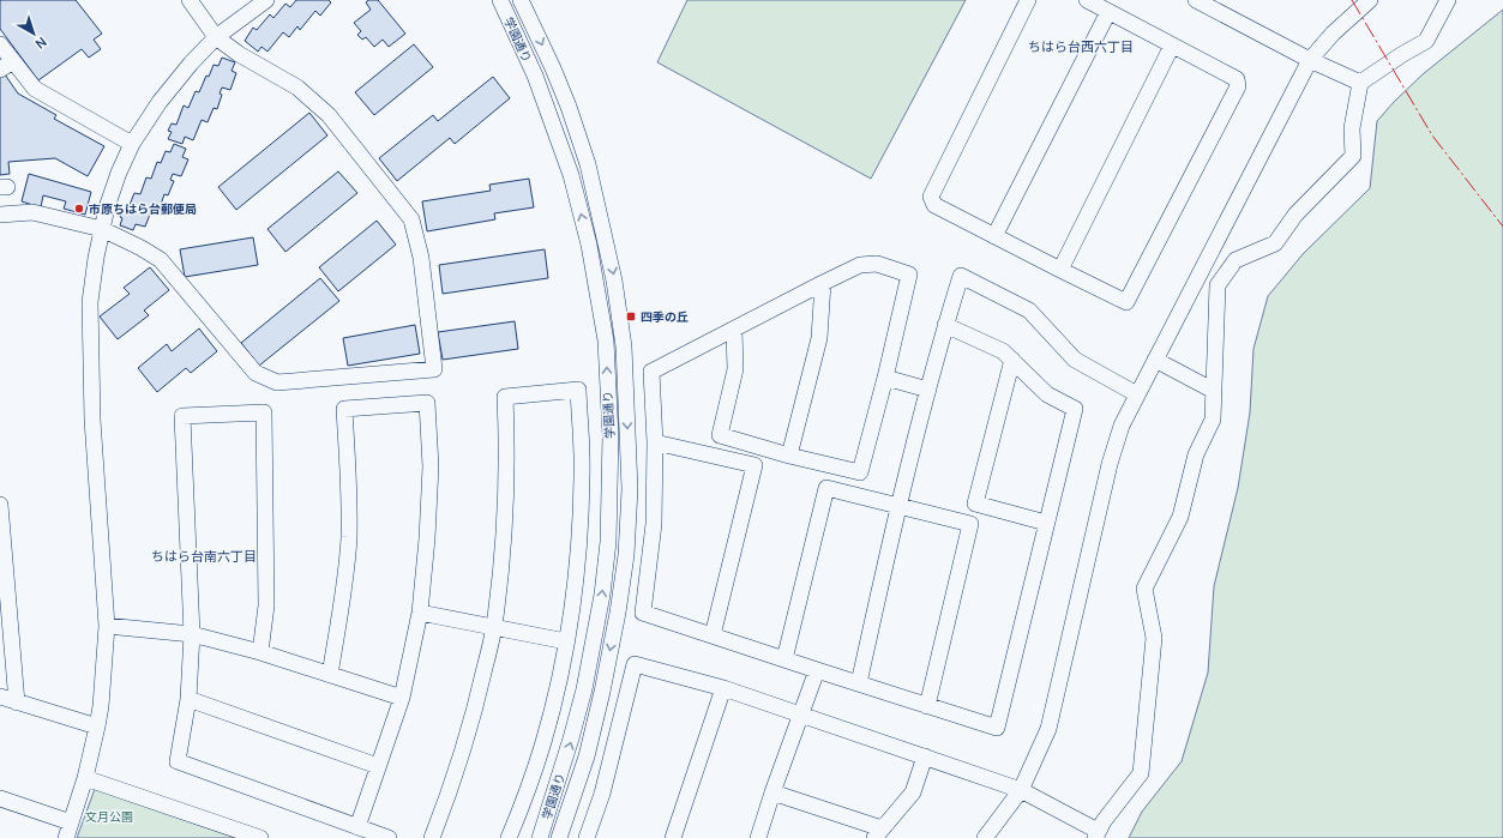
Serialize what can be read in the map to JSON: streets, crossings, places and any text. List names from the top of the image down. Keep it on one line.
{"streets":{"street":["学園通り"]},"districts":["ちはら台西六丁目","ちはら台南六丁目"],"parks":["文月公園"],"places":{"other":["市原ちはら台郵便局"],"transit":["四季の丘"]},"north":"bottom right"}
